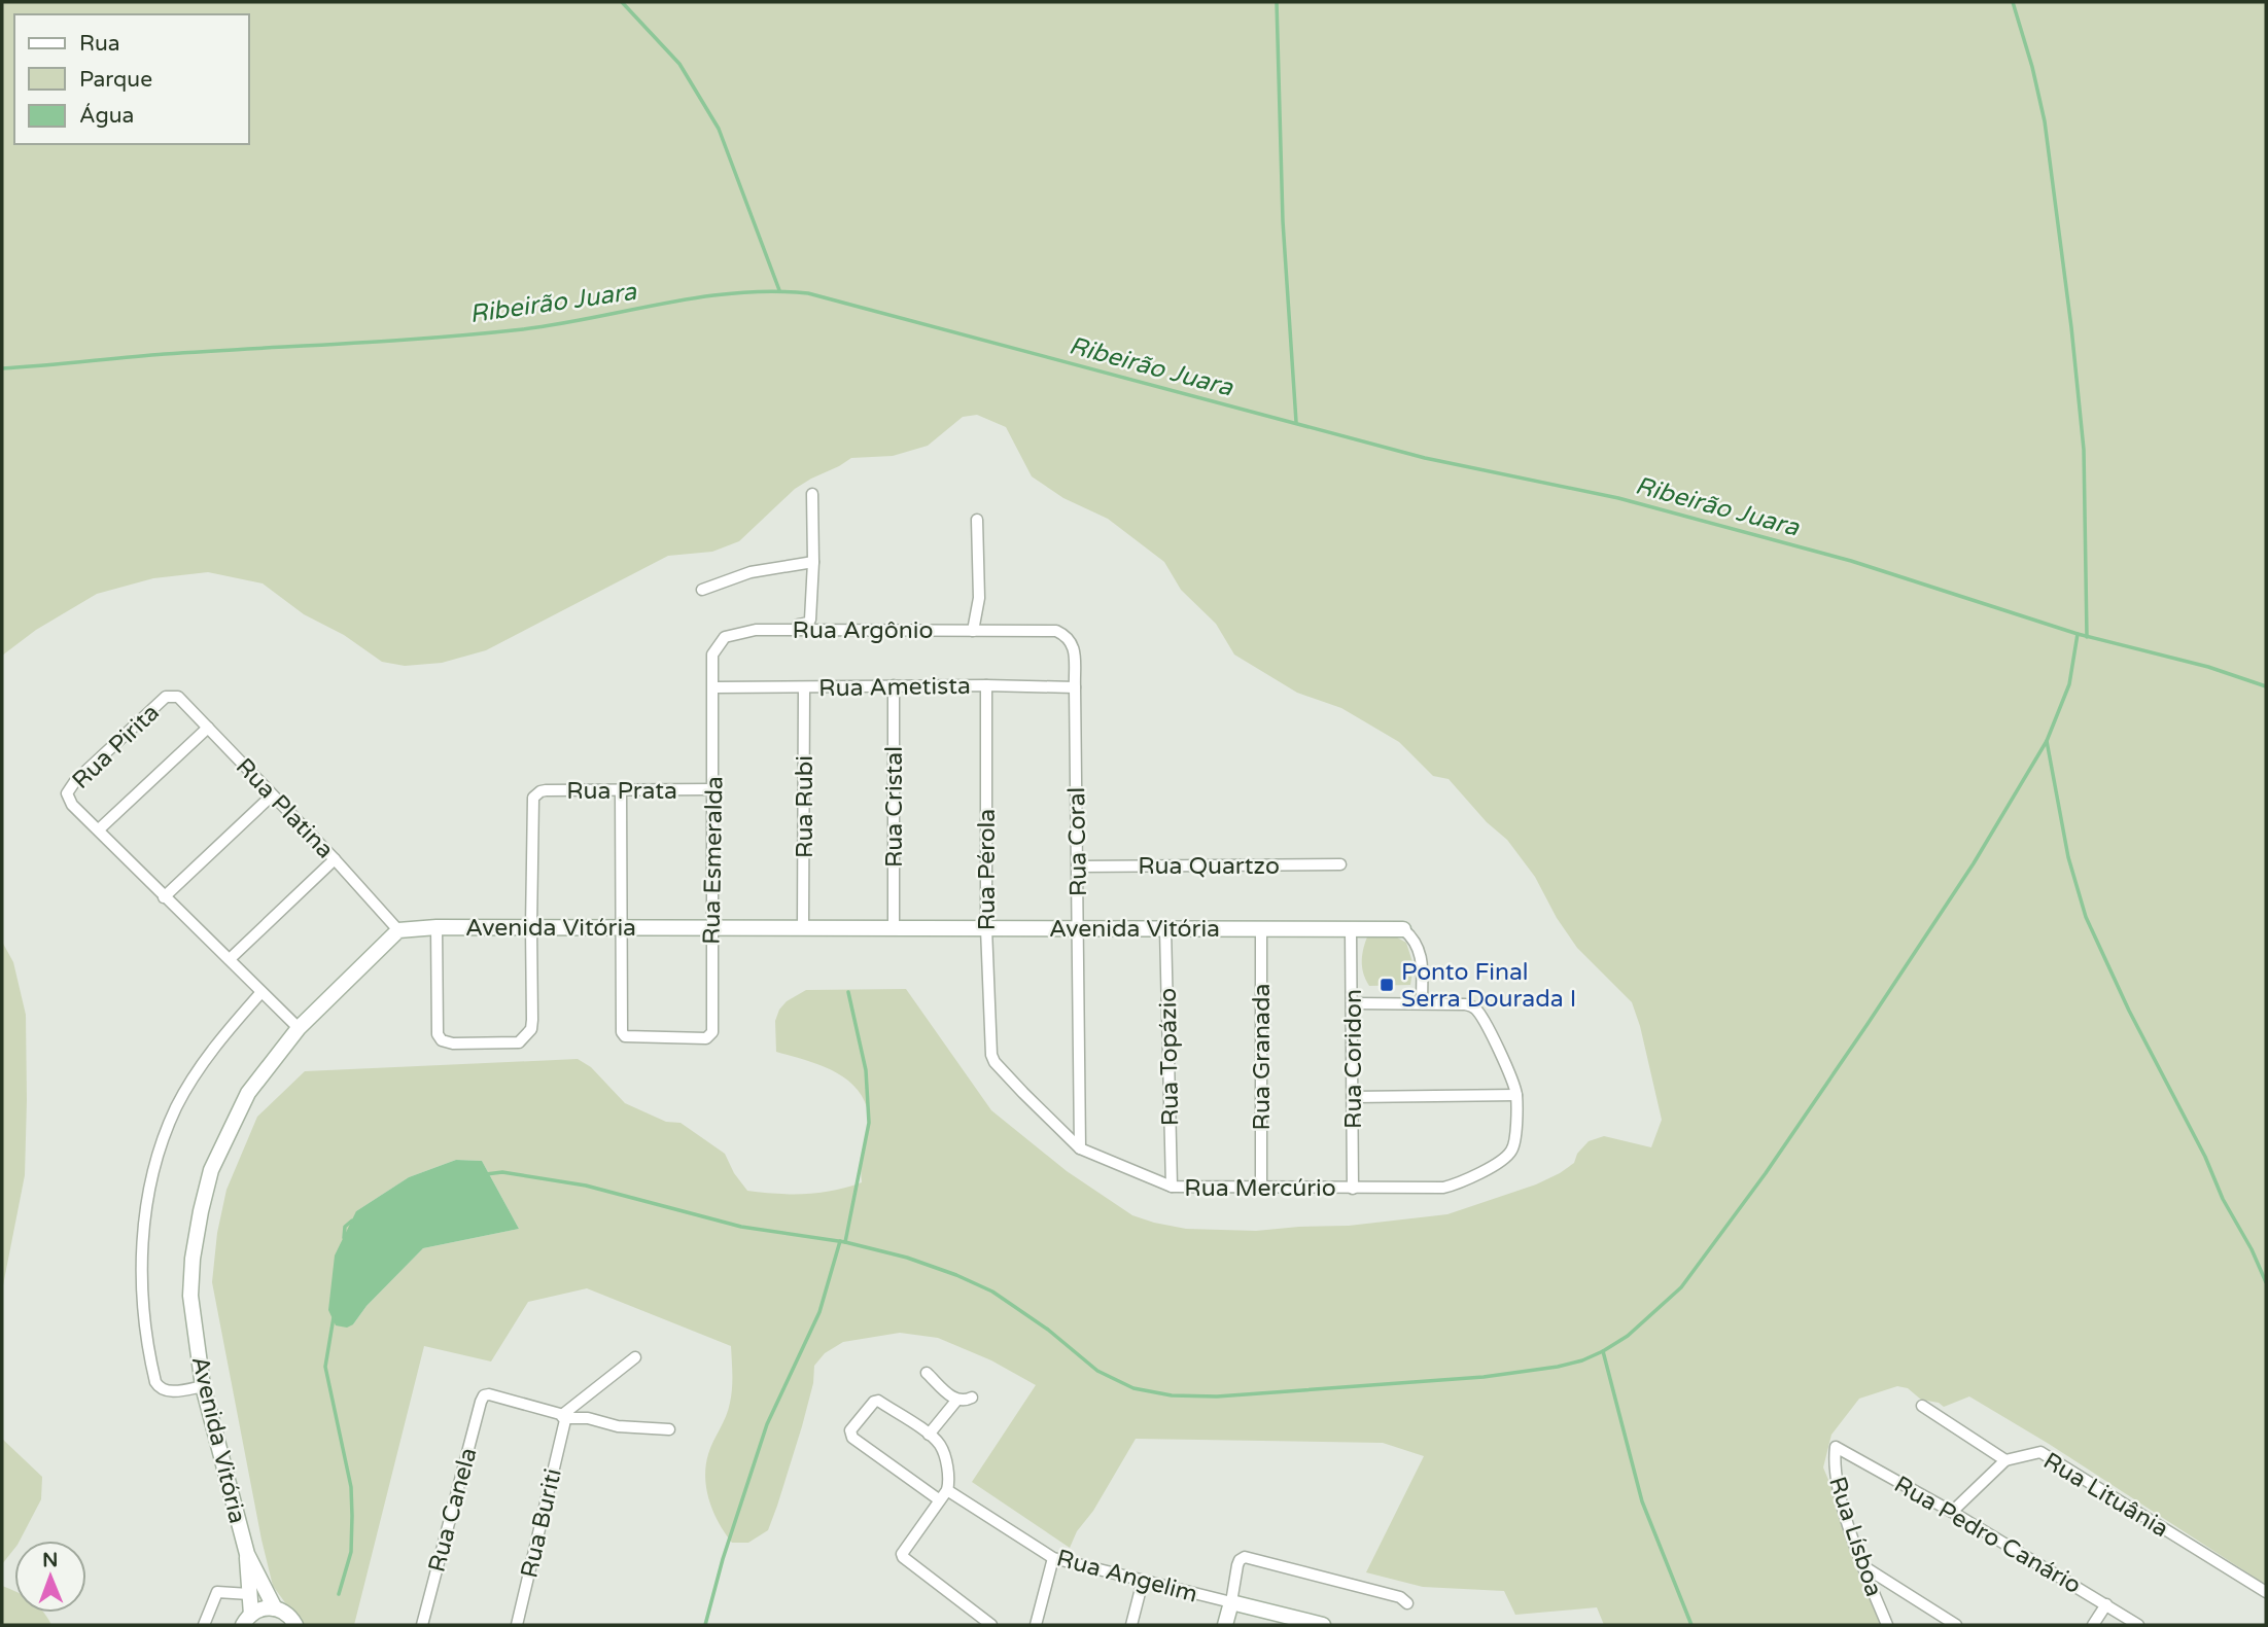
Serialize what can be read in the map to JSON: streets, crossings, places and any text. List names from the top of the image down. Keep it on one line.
{"streets":{"street":["Rua Argônio","Rua Ametista","Rua Pirita","Rua Prata","Rua Rubi","Rua Cristal","Rua Platina","Rua Coral","Rua Esmeralda","Rua Quartzo","Rua Pérola","Avenida Vitória","Rua Topázio","Rua Granada","Rua Coridon","Rua Mercúrio","Rua Lituânia","Rua Canela","Rua Buriti","Rua Pedro Canário","Rua Lísboa","Rua Angelim"]},"crossings":[["Rua Argônio","Rua Ametista"],["Rua Argônio","Rua Coral"],["Rua Argônio","Rua Esmeralda"],["Rua Ametista","Rua Rubi"],["Rua Ametista","Rua Cristal"],["Rua Ametista","Rua Coral"],["Rua Ametista","Rua Esmeralda"],["Rua Ametista","Rua Pérola"],["Rua Pirita","Rua Platina"],["Rua Prata","Rua Esmeralda"],["Rua Prata","Avenida Vitória"],["Rua Rubi","Avenida Vitória"],["Rua Cristal","Avenida Vitória"],["Rua Platina","Avenida Vitória"],["Rua Coral","Rua Quartzo"],["Rua Coral","Avenida Vitória"],["Rua Coral","Rua Mercúrio"],["Rua Esmeralda","Avenida Vitória"],["Rua Pérola","Avenida Vitória"],["Rua Pérola","Rua Mercúrio"],["Avenida Vitória","Rua Topázio"],["Avenida Vitória","Rua Granada"],["Avenida Vitória","Rua Coridon"],["Rua Topázio","Rua Mercúrio"],["Rua Granada","Rua Mercúrio"],["Rua Coridon","Rua Mercúrio"],["Rua Lituânia","Rua Pedro Canário"],["Rua Canela","Rua Buriti"],["Rua Pedro Canário","Rua Lísboa"]],"water":["Ribeirão Juara"],"places":{"transit":["Ponto Final Serra Dourada I"]},"legend":["Rua","Parque","Água"],"north":"top"}
